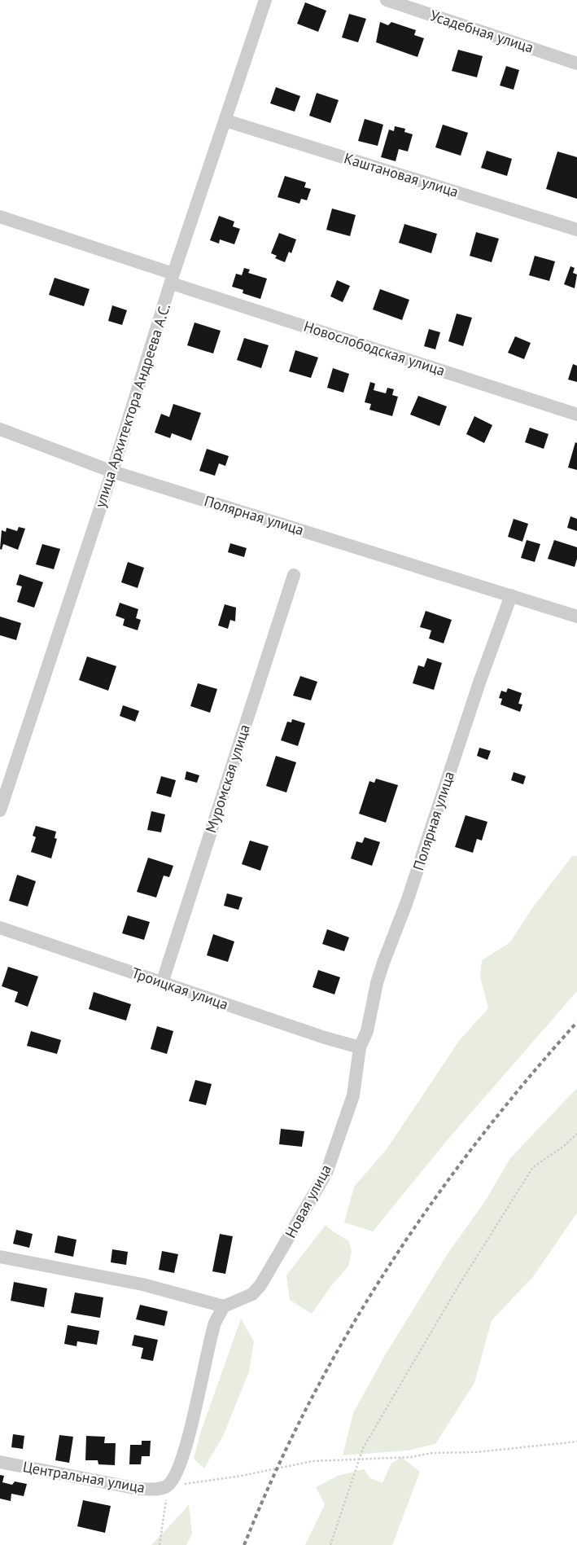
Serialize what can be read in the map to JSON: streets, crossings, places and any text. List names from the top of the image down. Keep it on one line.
{"streets":{"street":["Усадебная улица","Каштановая улица","Новослободская улица","улица Архитектора Андреева А.С.","Полярная улица","Муромская улица","Троицкая улица","Новая улица","Центральная улица"]},"crossings":[["Каштановая улица","улица Архитектора Андреева А.С."],["Новослободская улица","улица Архитектора Андреева А.С."],["улица Архитектора Андреева А.С.","Полярная улица"],["Полярная улица","Троицкая улица"],["Полярная улица","Новая улица"],["Муромская улица","Троицкая улица"],["Троицкая улица","Новая улица"]]}
